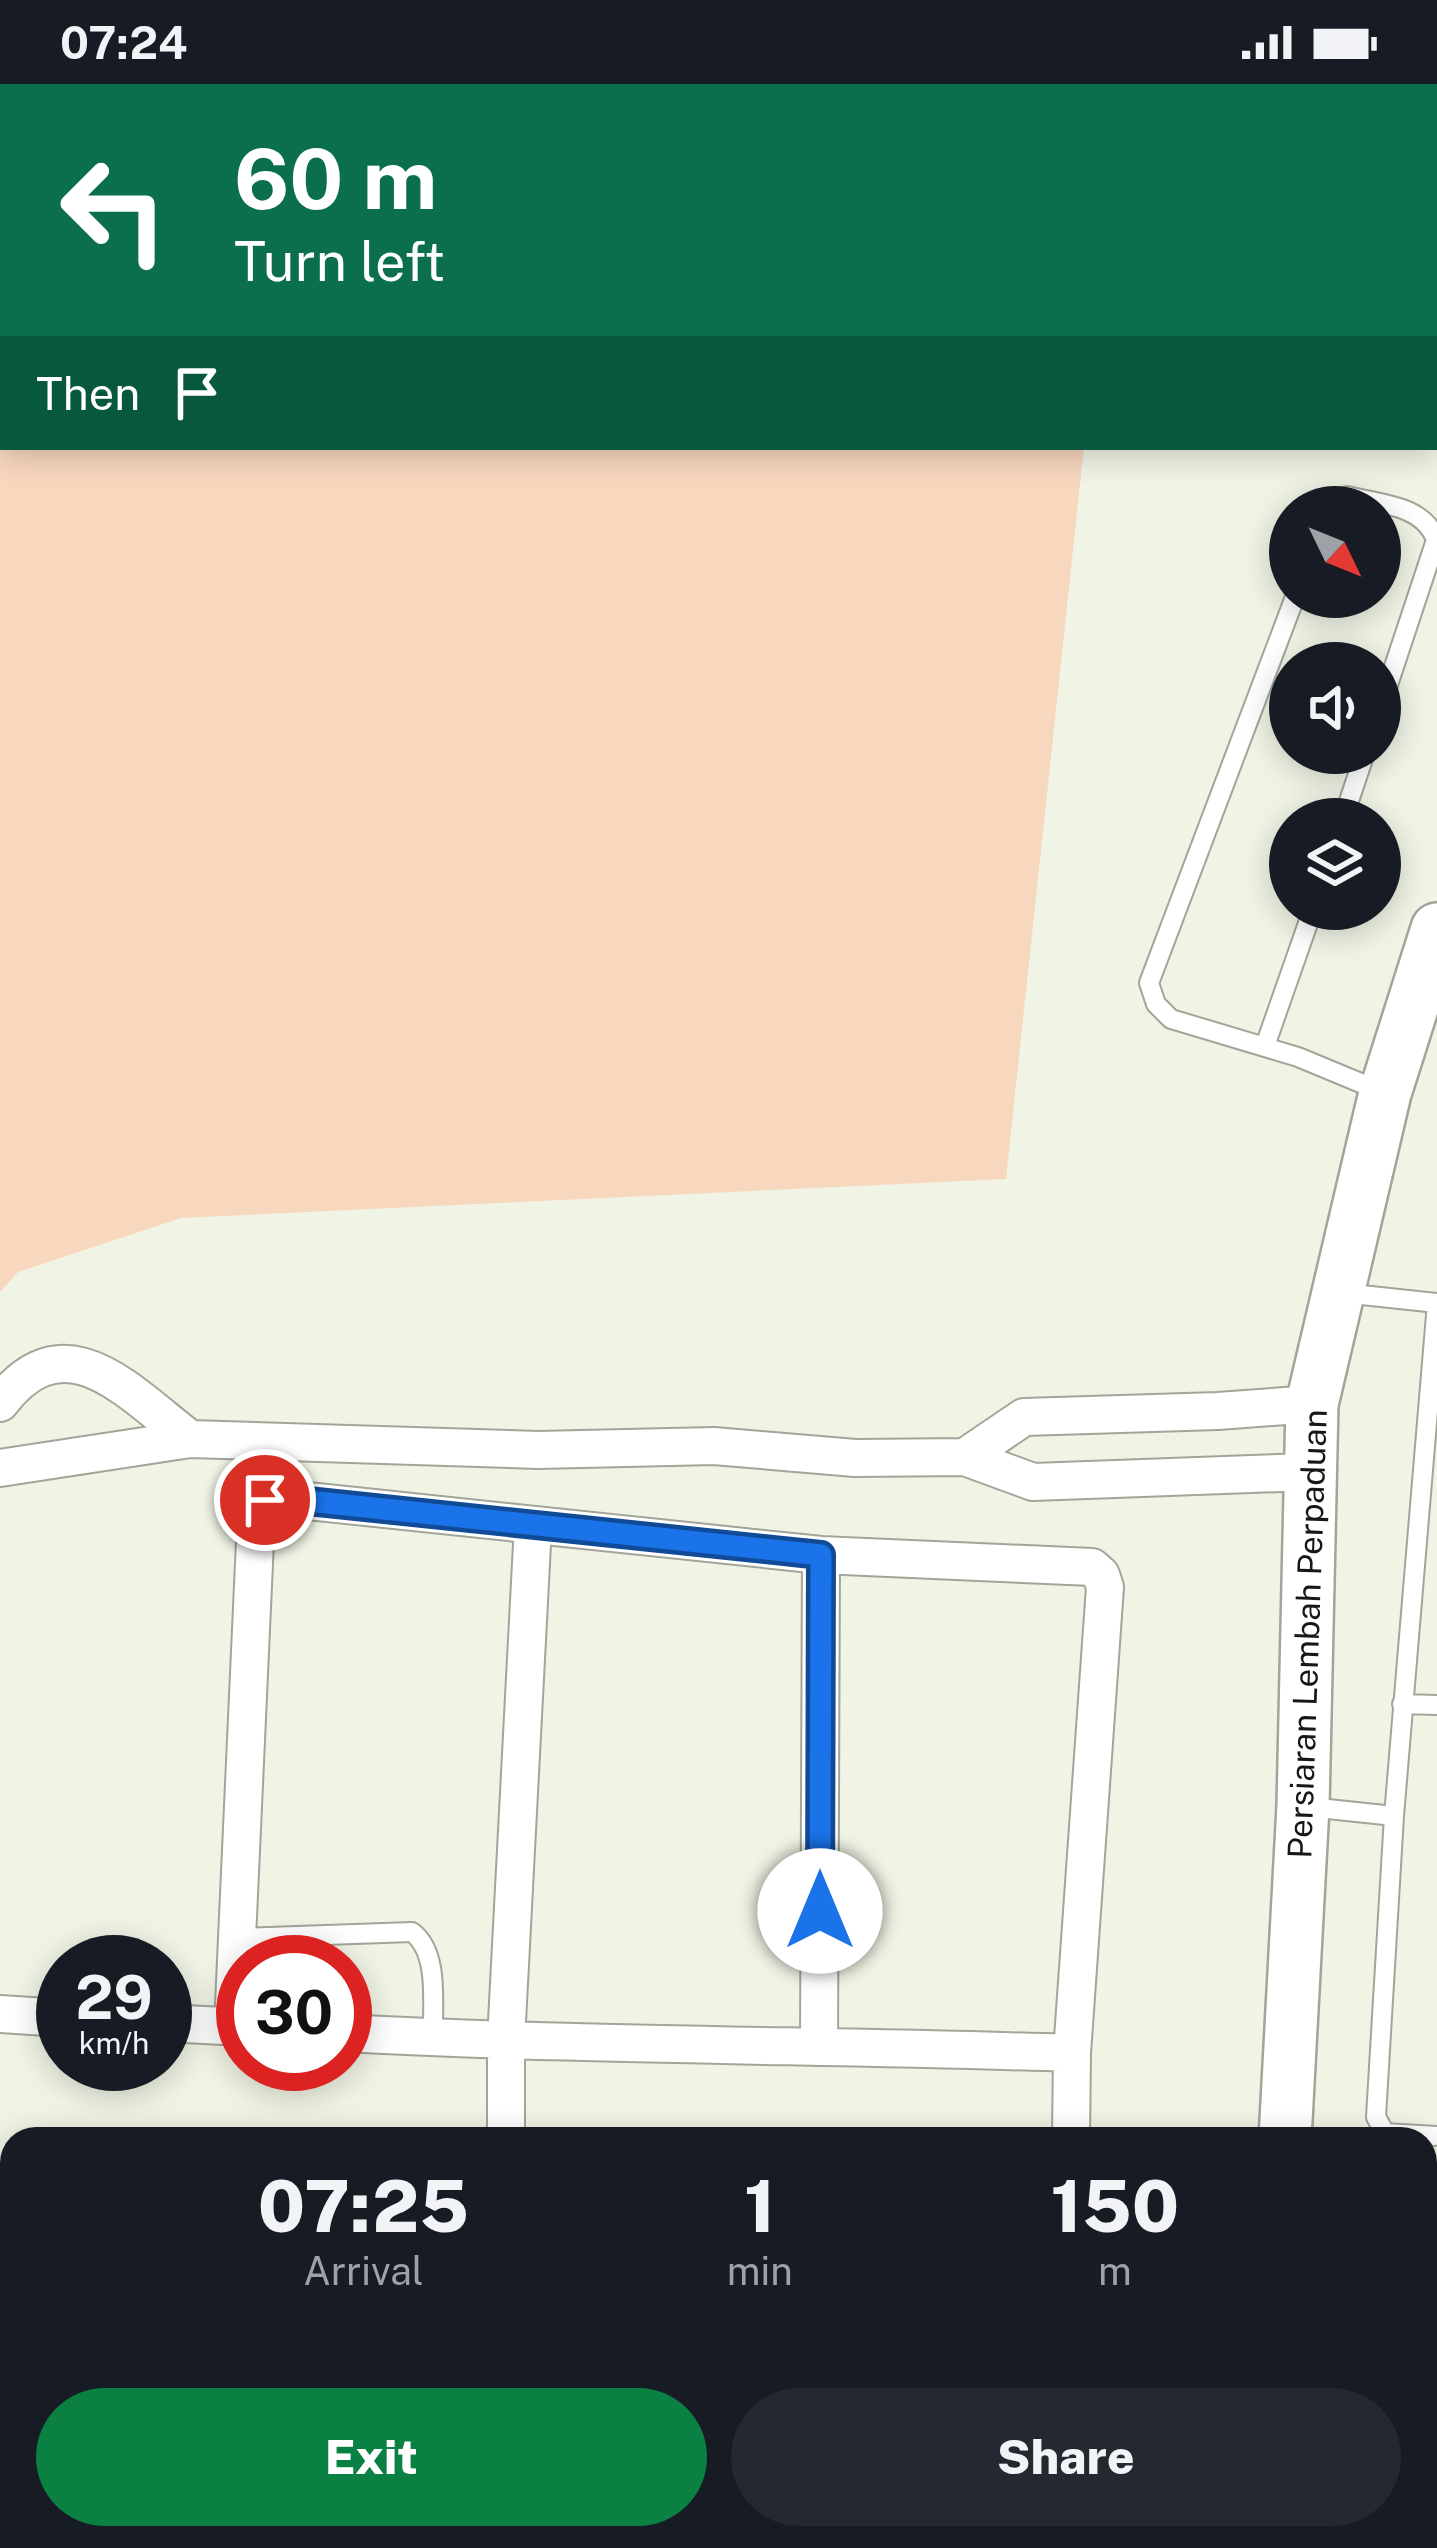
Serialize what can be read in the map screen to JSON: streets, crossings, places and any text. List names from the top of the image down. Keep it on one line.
{"streets":{"main road":["Persiaran Lembah Perpaduan"]},"north":"bottom right","page":{"status":"07:24","turn":["60 m","Turn left"],"then":"Then","speed":"29 km/h","limit":"30","eta":["07:25","Arrival","1","min","150","m"],"buttons":["Exit","Share"]}}
